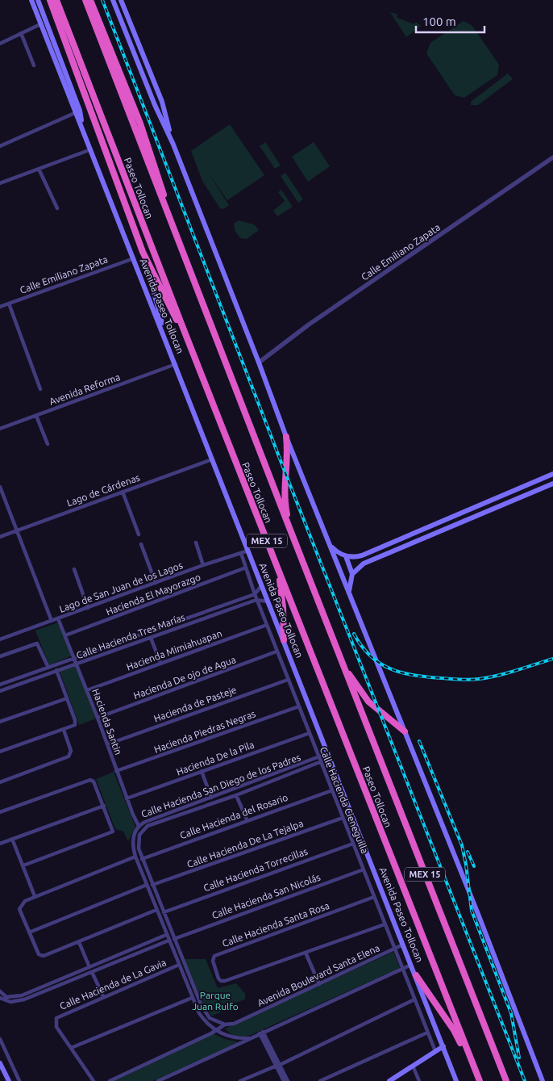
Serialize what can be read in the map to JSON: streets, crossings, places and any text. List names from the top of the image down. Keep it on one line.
{"streets":{"highway":["Paseo Tollocan","MEX 15"],"main road":["Avenida Paseo Tollocan"],"street":["Calle Emiliano Zapata","Avenida Reforma","Lago de Cárdenas","Lago de San Juan de los Lagos","Hacienda El Mayorazgo","Calle Hacienda Tres Marías","Hacienda Mimiahuapan","Hacienda De ojo de Agua","Hacienda de Pasteje","Hacienda Santin","Hacienda Piedras Negras","Hacienda De la Pila","Calle Hacienda San Diego de los Padres","Calle Hacienda Cieneguilla","Calle Hacienda del Rosario","Calle Hacienda De La Tejalpa","Calle Hacienda Torrecillas","Calle Hacienda San Nicolás","Calle Hacienda Santa Rosa","Avenida Boulevard Santa Elena","Calle Hacienda de La Gavia"]},"crossings":[["Calle Emiliano Zapata","Avenida Paseo Tollocan"],["Avenida Paseo Tollocan","Avenida Reforma"],["Avenida Paseo Tollocan","Lago de Cárdenas"],["Avenida Paseo Tollocan","Lago de San Juan de los Lagos"],["Avenida Paseo Tollocan","Calle Hacienda Tres Marías"],["Avenida Paseo Tollocan","Calle Hacienda San Diego de los Padres"],["Avenida Paseo Tollocan","Avenida Boulevard Santa Elena"],["Lago de San Juan de los Lagos","Hacienda Santin"],["Lago de San Juan de los Lagos","Calle Hacienda Cieneguilla"],["Hacienda El Mayorazgo","Hacienda Santin"],["Hacienda El Mayorazgo","Calle Hacienda Cieneguilla"],["Calle Hacienda Tres Marías","Hacienda Santin"],["Calle Hacienda Tres Marías","Calle Hacienda Cieneguilla"],["Hacienda Mimiahuapan","Hacienda Santin"],["Hacienda Mimiahuapan","Calle Hacienda Cieneguilla"],["Hacienda De ojo de Agua","Hacienda Santin"],["Hacienda De ojo de Agua","Calle Hacienda Cieneguilla"],["Hacienda de Pasteje","Hacienda Santin"],["Hacienda de Pasteje","Calle Hacienda Cieneguilla"],["Hacienda Santin","Hacienda Piedras Negras"],["Hacienda Santin","Hacienda De la Pila"],["Hacienda Santin","Calle Hacienda San Diego de los Padres"],["Hacienda Piedras Negras","Calle Hacienda Cieneguilla"],["Hacienda De la Pila","Calle Hacienda Cieneguilla"],["Calle Hacienda San Diego de los Padres","Calle Hacienda Cieneguilla"],["Calle Hacienda San Diego de los Padres","Calle Hacienda del Rosario"],["Calle Hacienda San Diego de los Padres","Calle Hacienda De La Tejalpa"],["Calle Hacienda San Diego de los Padres","Calle Hacienda Torrecillas"],["Calle Hacienda San Diego de los Padres","Calle Hacienda San Nicolás"],["Calle Hacienda San Diego de los Padres","Avenida Boulevard Santa Elena"],["Calle Hacienda San Diego de los Padres","Calle Hacienda de La Gavia"],["Calle Hacienda Cieneguilla","Calle Hacienda del Rosario"],["Calle Hacienda Cieneguilla","Calle Hacienda De La Tejalpa"],["Calle Hacienda Cieneguilla","Calle Hacienda Torrecillas"],["Calle Hacienda Cieneguilla","Calle Hacienda San Nicolás"],["Calle Hacienda Cieneguilla","Calle Hacienda Santa Rosa"],["Calle Hacienda Cieneguilla","Avenida Boulevard Santa Elena"]],"parks":["Parque Juan Rulfo"],"scale_bar":"100 m"}
